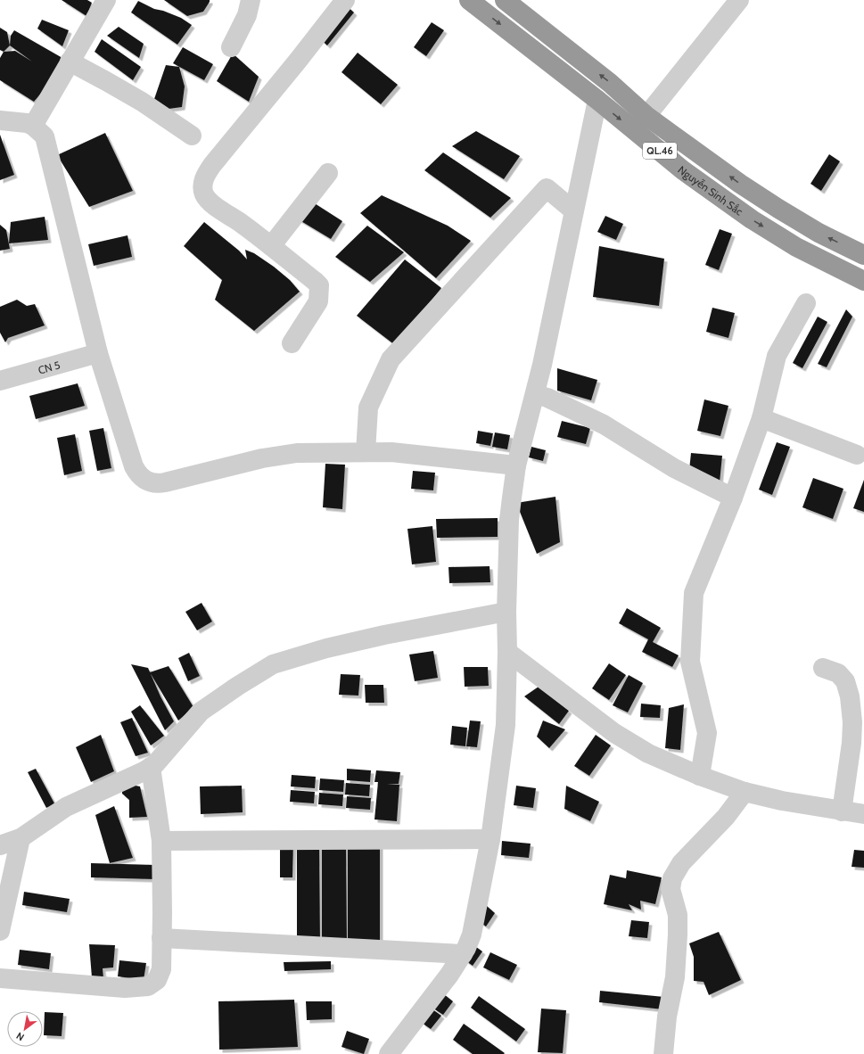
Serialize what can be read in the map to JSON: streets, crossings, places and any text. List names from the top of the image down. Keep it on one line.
{"streets":{"highway":["QL.46","Nguyễn Sinh Sắc"],"street":["CN 5"]},"north":"bottom left"}
